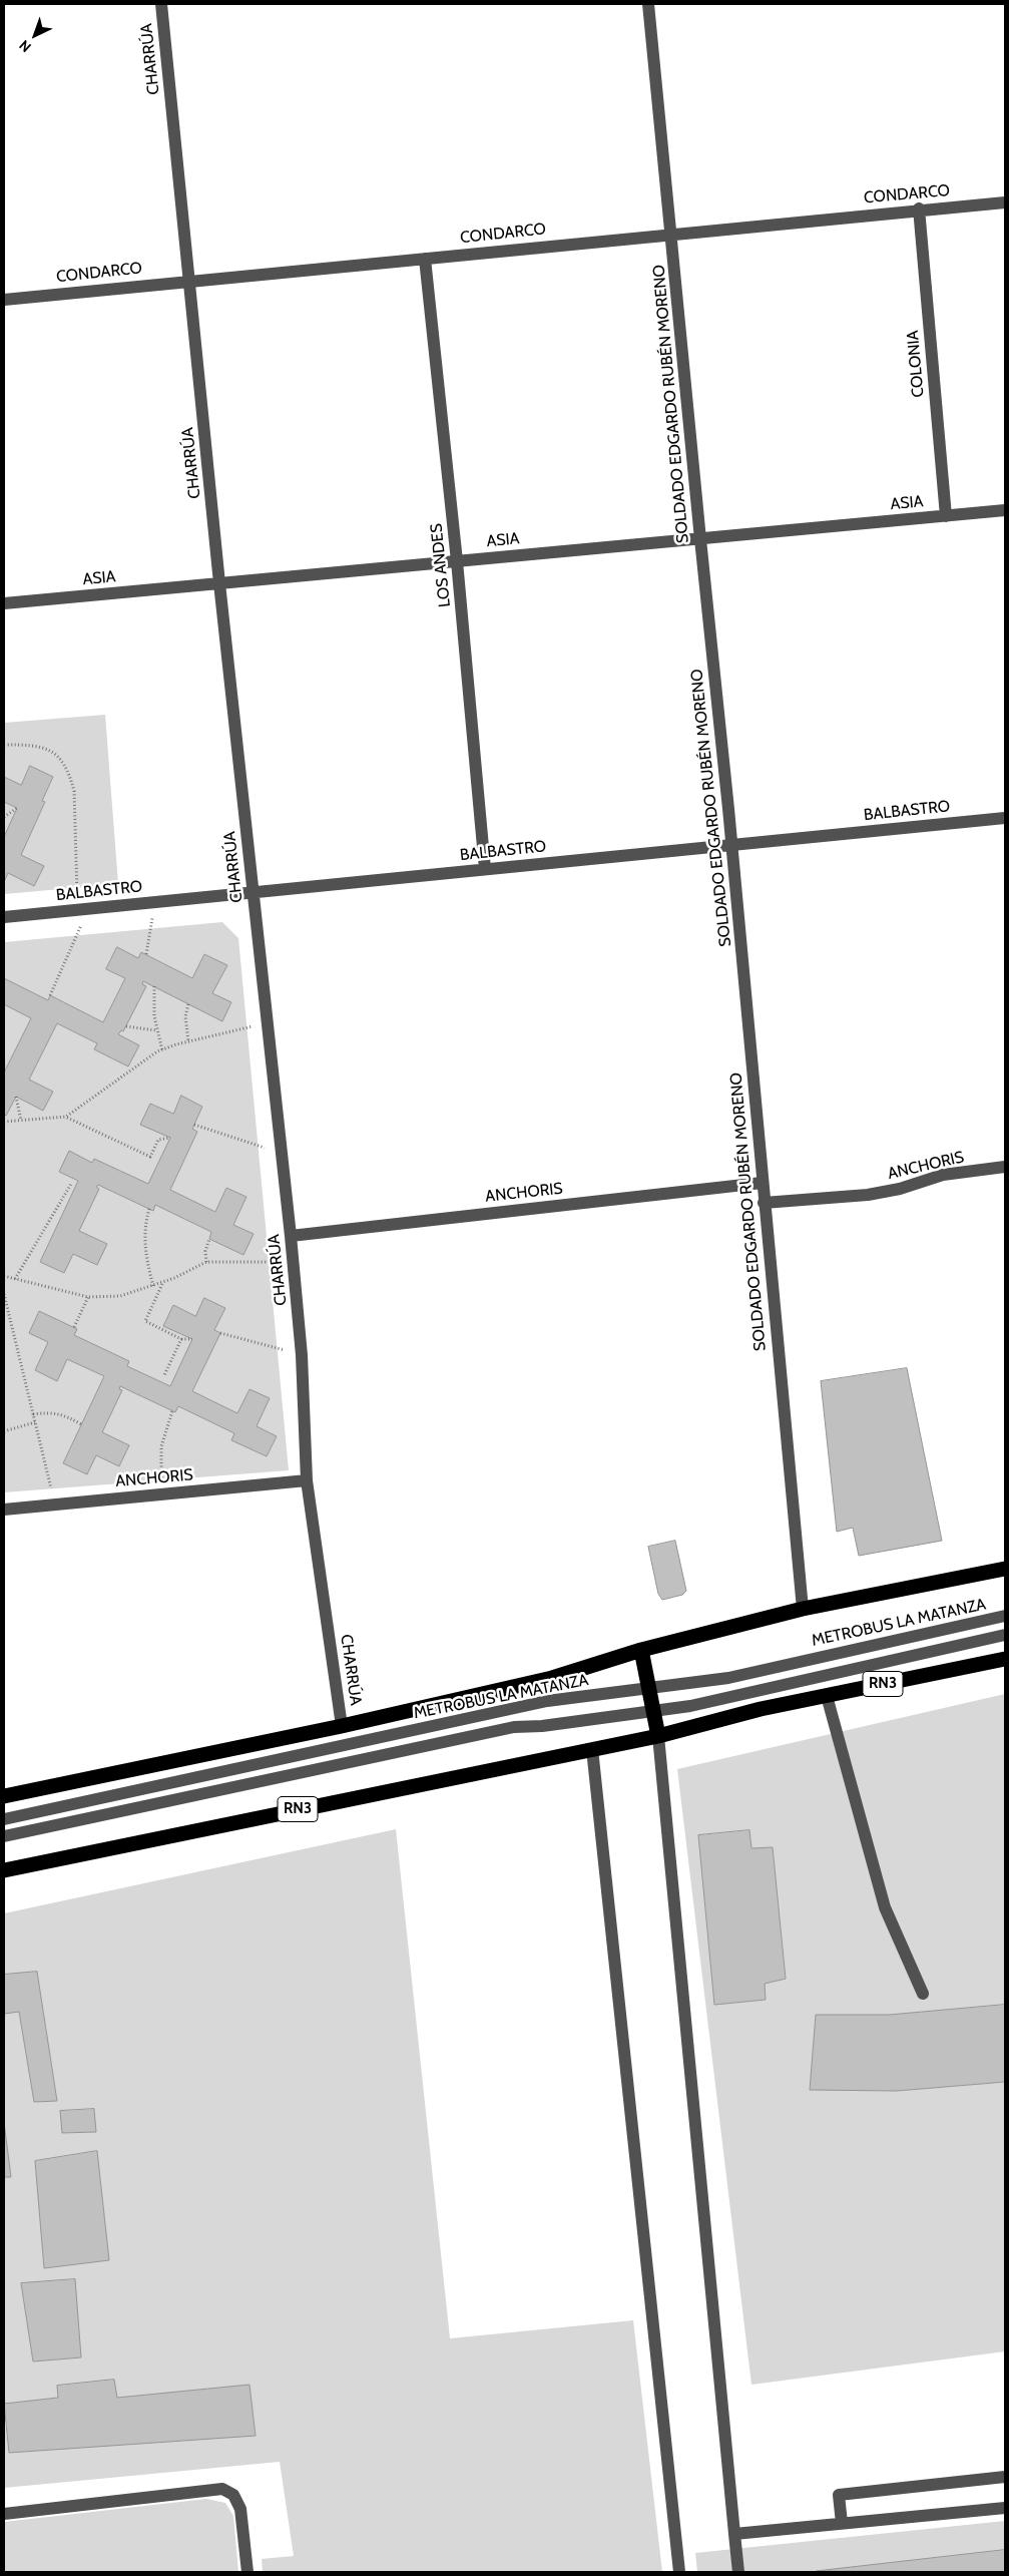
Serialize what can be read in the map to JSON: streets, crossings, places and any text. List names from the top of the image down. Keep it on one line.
{"streets":{"highway":["RN3"],"street":["CHARRÚA","CONDARCO","COLONIA","SOLDADO EDGARDO RUBÉN MORENO","ASIA","LOS ANDES","BALBASTRO","ANCHORIS","METROBUS LA MATANZA"]},"crossings":[["CHARRÚA","CONDARCO"],["CHARRÚA","ASIA"],["CHARRÚA","BALBASTRO"],["CHARRÚA","ANCHORIS"],["CONDARCO","COLONIA"],["CONDARCO","SOLDADO EDGARDO RUBÉN MORENO"],["CONDARCO","LOS ANDES"],["COLONIA","ASIA"],["SOLDADO EDGARDO RUBÉN MORENO","ASIA"],["SOLDADO EDGARDO RUBÉN MORENO","BALBASTRO"],["SOLDADO EDGARDO RUBÉN MORENO","ANCHORIS"],["ASIA","LOS ANDES"],["LOS ANDES","BALBASTRO"]],"north":"bottom left"}
